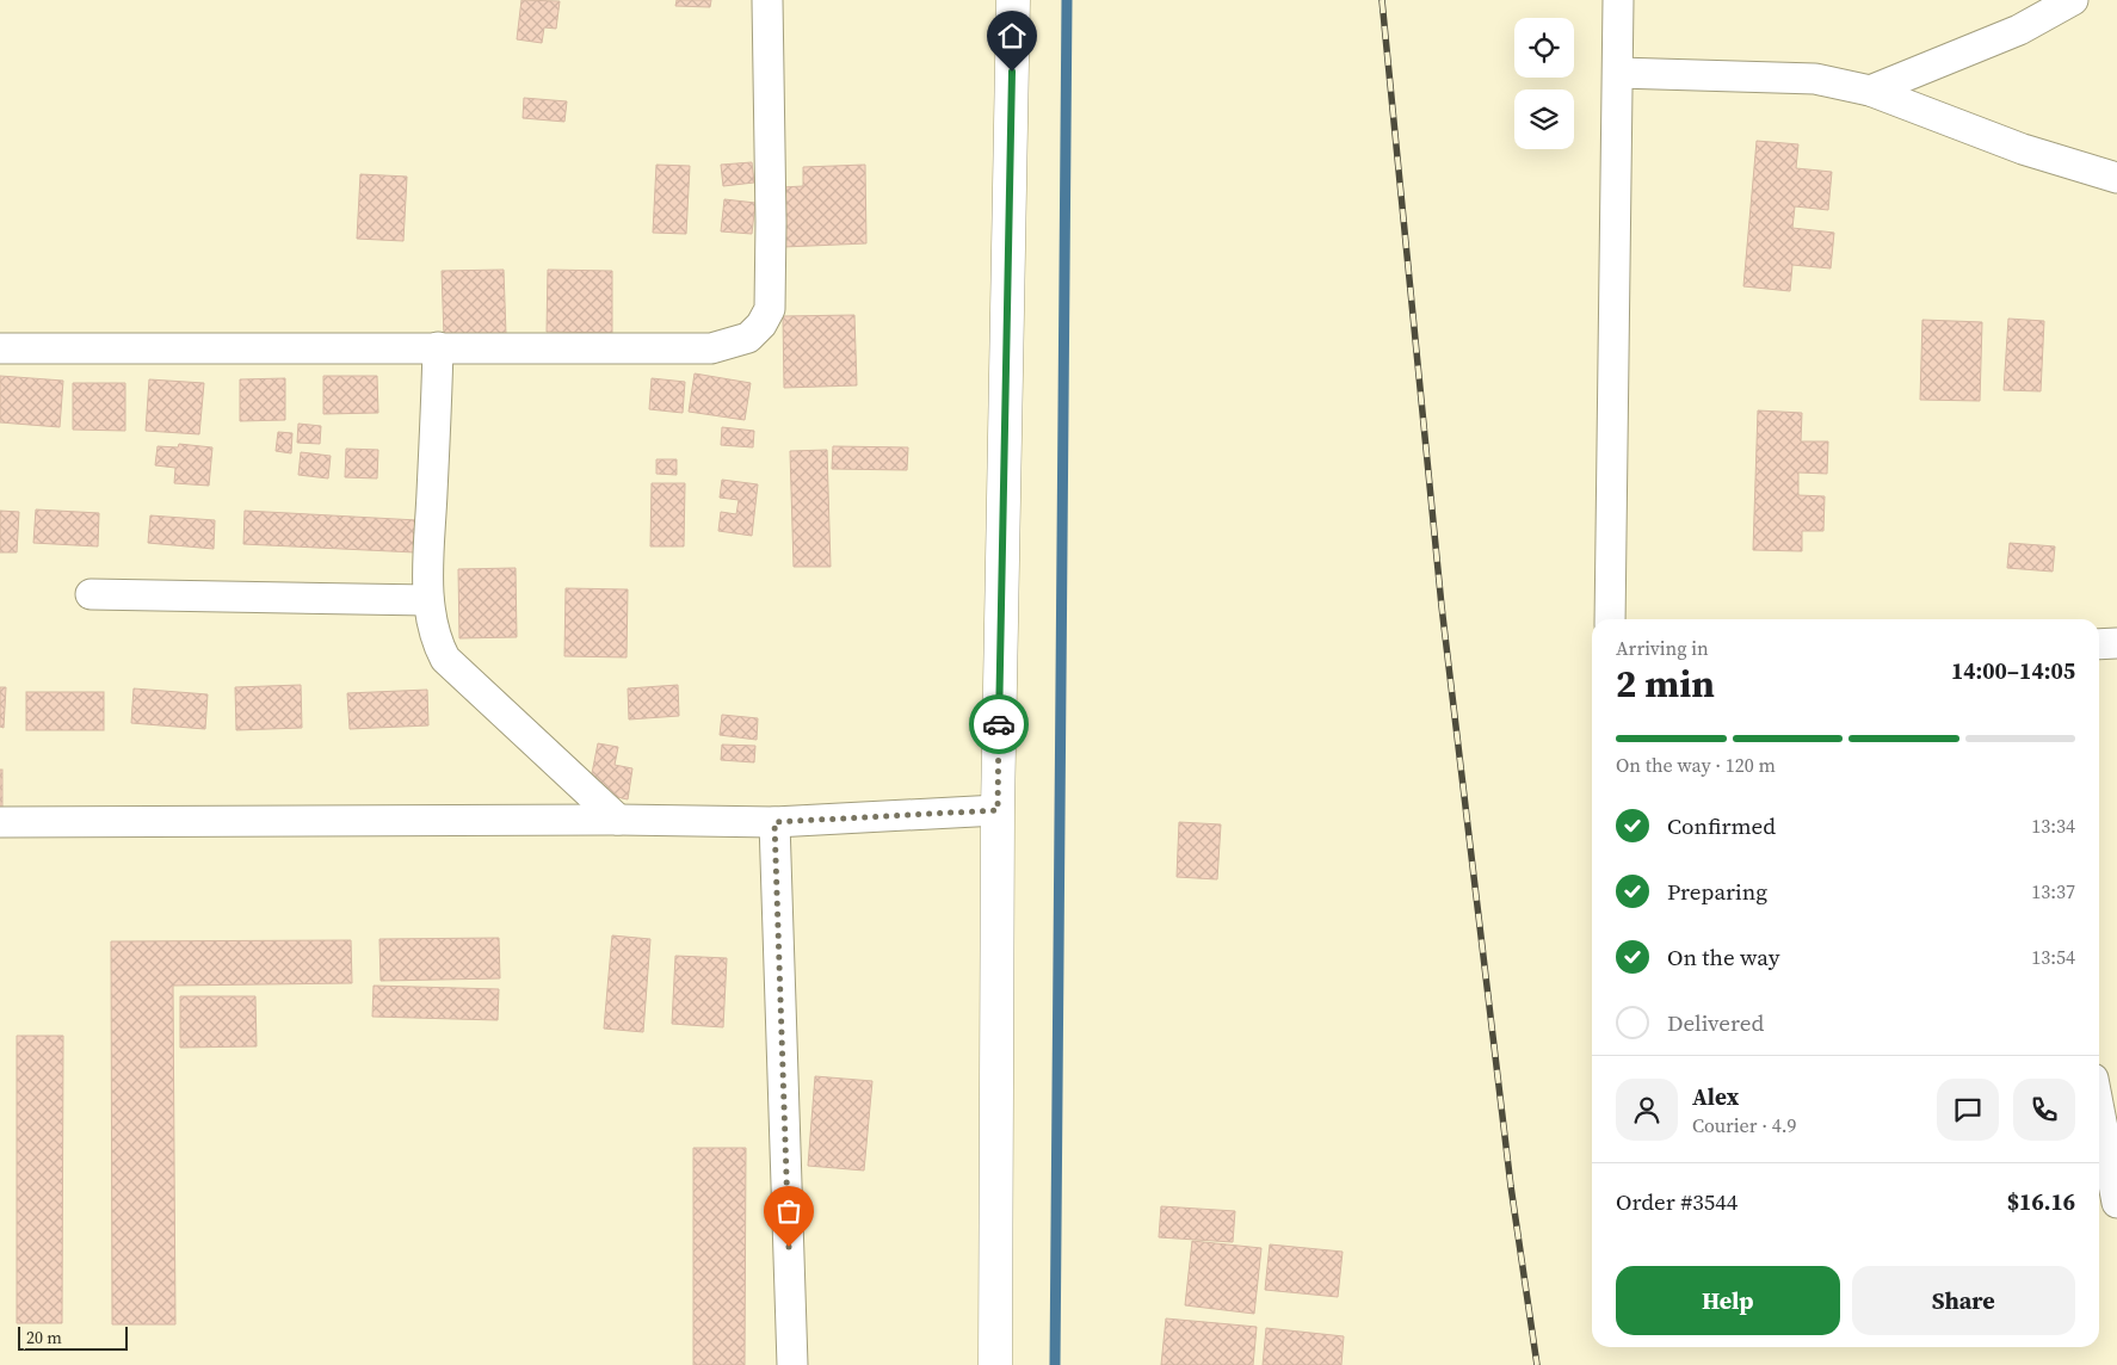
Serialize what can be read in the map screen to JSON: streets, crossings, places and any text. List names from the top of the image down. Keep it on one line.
{"scale_bar":"20 m","page":{"heading":["2 min","Arriving in","14:00–14:05"],"panel":["Alex","Courier · 4.9","Order #3544","$16.16"],"bar":"On the way · 120 m","list":[["Confirmed","13:34"],["Preparing","13:37"],["On the way","13:54"],"Delivered"],"buttons":["Help","Share"],"scale":"20 m"}}
